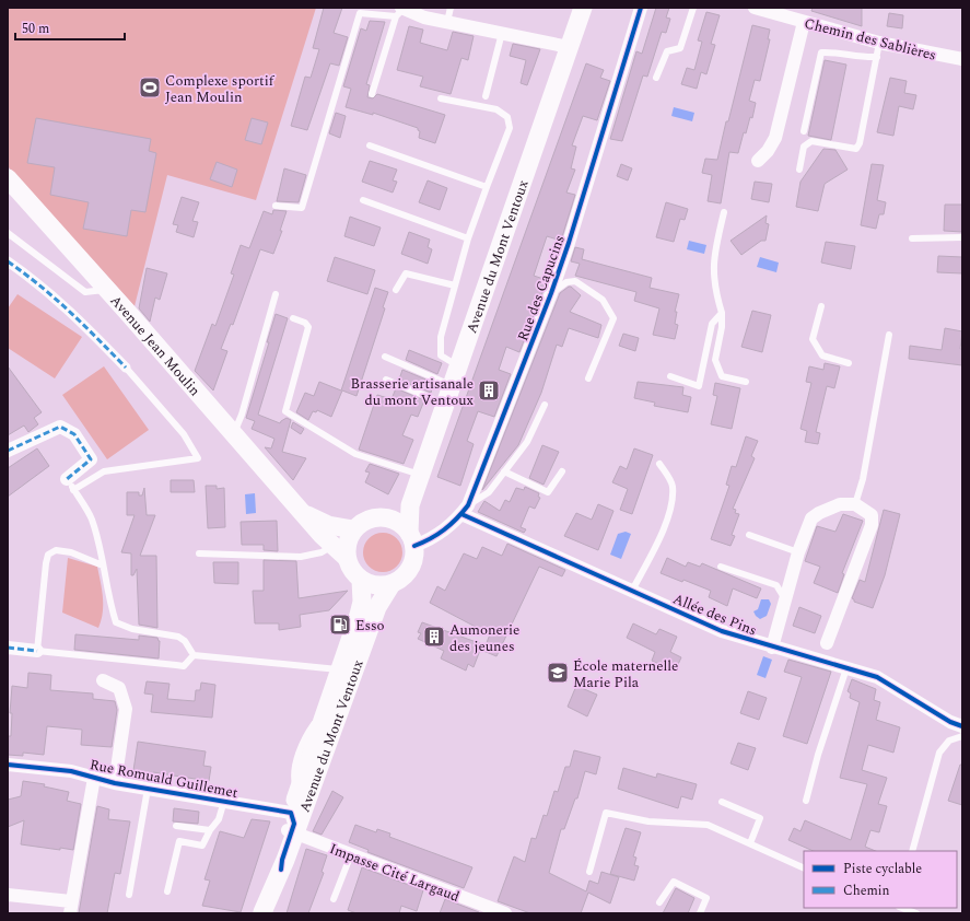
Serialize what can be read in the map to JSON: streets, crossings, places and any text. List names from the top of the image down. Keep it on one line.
{"streets":{"main road":["Avenue du Mont Ventoux","Avenue Jean Moulin"],"street":["Chemin des Sablières","Rue des Capucins","Allée des Pins","Rue Romuald Guillemet","Impasse Cité Largaud"]},"crossings":[["Avenue du Mont Ventoux","Rue des Capucins"],["Avenue du Mont Ventoux","Avenue Jean Moulin"],["Avenue du Mont Ventoux","Rue Romuald Guillemet"],["Avenue du Mont Ventoux","Impasse Cité Largaud"],["Rue des Capucins","Avenue Jean Moulin"],["Rue des Capucins","Allée des Pins"],["Rue Romuald Guillemet","Impasse Cité Largaud"]],"places":{"sports":["Complexe sportif Jean Moulin"],"building":["Brasserie artisanale du mont Ventoux","Aumonerie des jeunes"],"fuel station":["Esso"],"school or university":["École maternelle Marie Pila"]},"legend":["Piste cyclable","Chemin"],"scale_bar":"50 m"}
